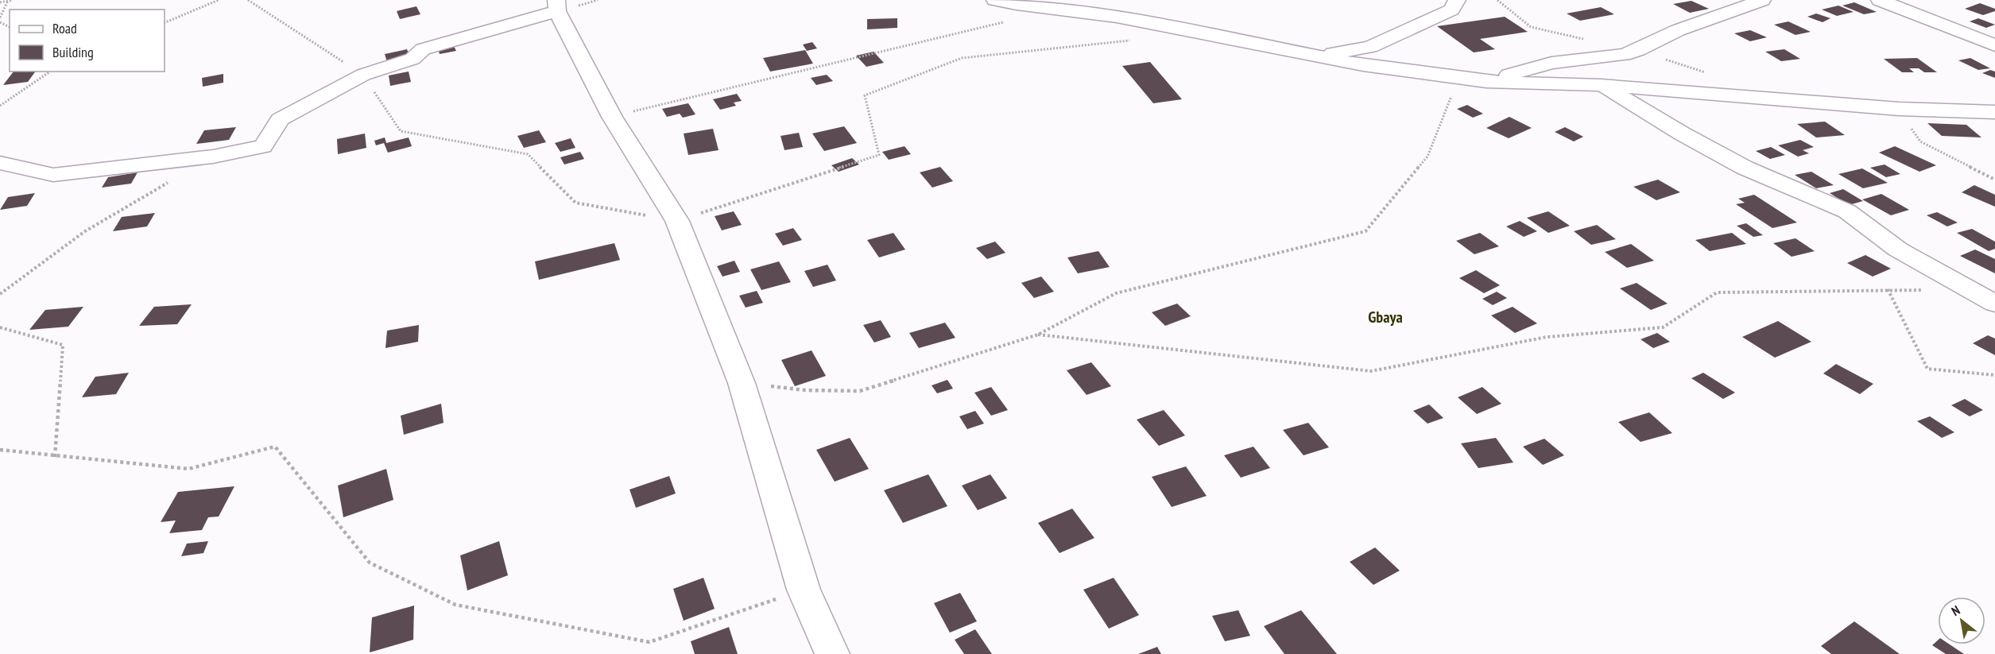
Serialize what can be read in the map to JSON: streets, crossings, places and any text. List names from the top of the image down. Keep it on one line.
{"districts":["Gbaya"],"legend":["Road","Building"],"north":"top left"}
